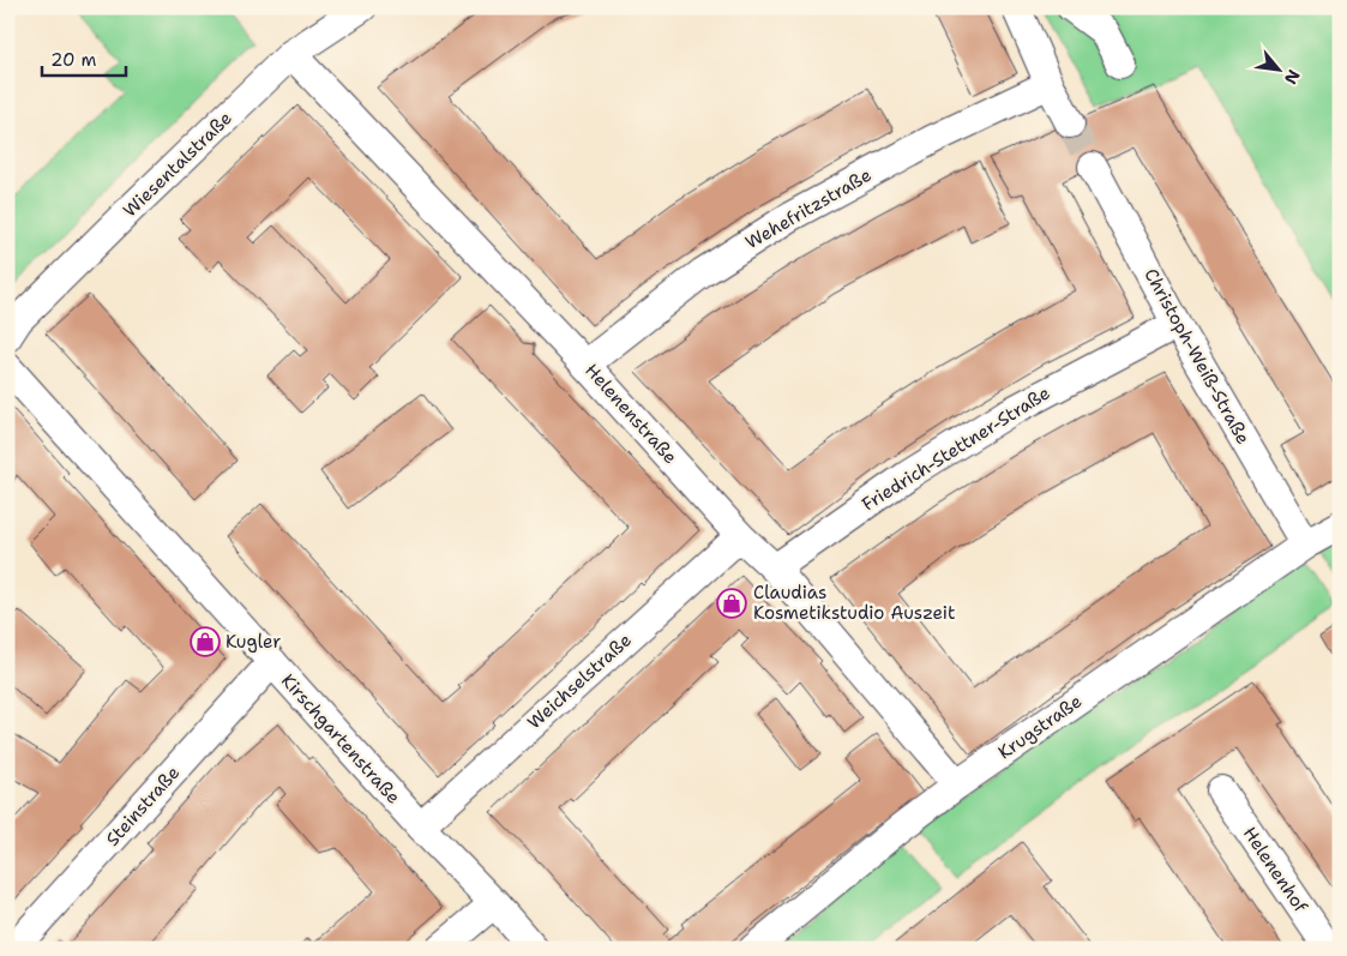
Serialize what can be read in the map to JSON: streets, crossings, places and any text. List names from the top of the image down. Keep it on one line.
{"streets":{"street":["Wiesentalstraße","Wehefritzstraße","Christoph-Weiß-Straße","Helenenstraße","Friedrich-Stettner-Straße","Weichselstraße","Krugstraße","Kirschgartenstraße","Steinstraße","Helenenhof"]},"crossings":[["Wiesentalstraße","Helenenstraße"],["Wehefritzstraße","Helenenstraße"],["Christoph-Weiß-Straße","Friedrich-Stettner-Straße"],["Christoph-Weiß-Straße","Krugstraße"],["Helenenstraße","Friedrich-Stettner-Straße"],["Helenenstraße","Weichselstraße"],["Helenenstraße","Krugstraße"],["Weichselstraße","Kirschgartenstraße"],["Kirschgartenstraße","Steinstraße"]],"places":{"shop":["Claudias Kosmetikstudio Auszeit","Kugler"]},"scale_bar":"20 m","north":"bottom right"}
